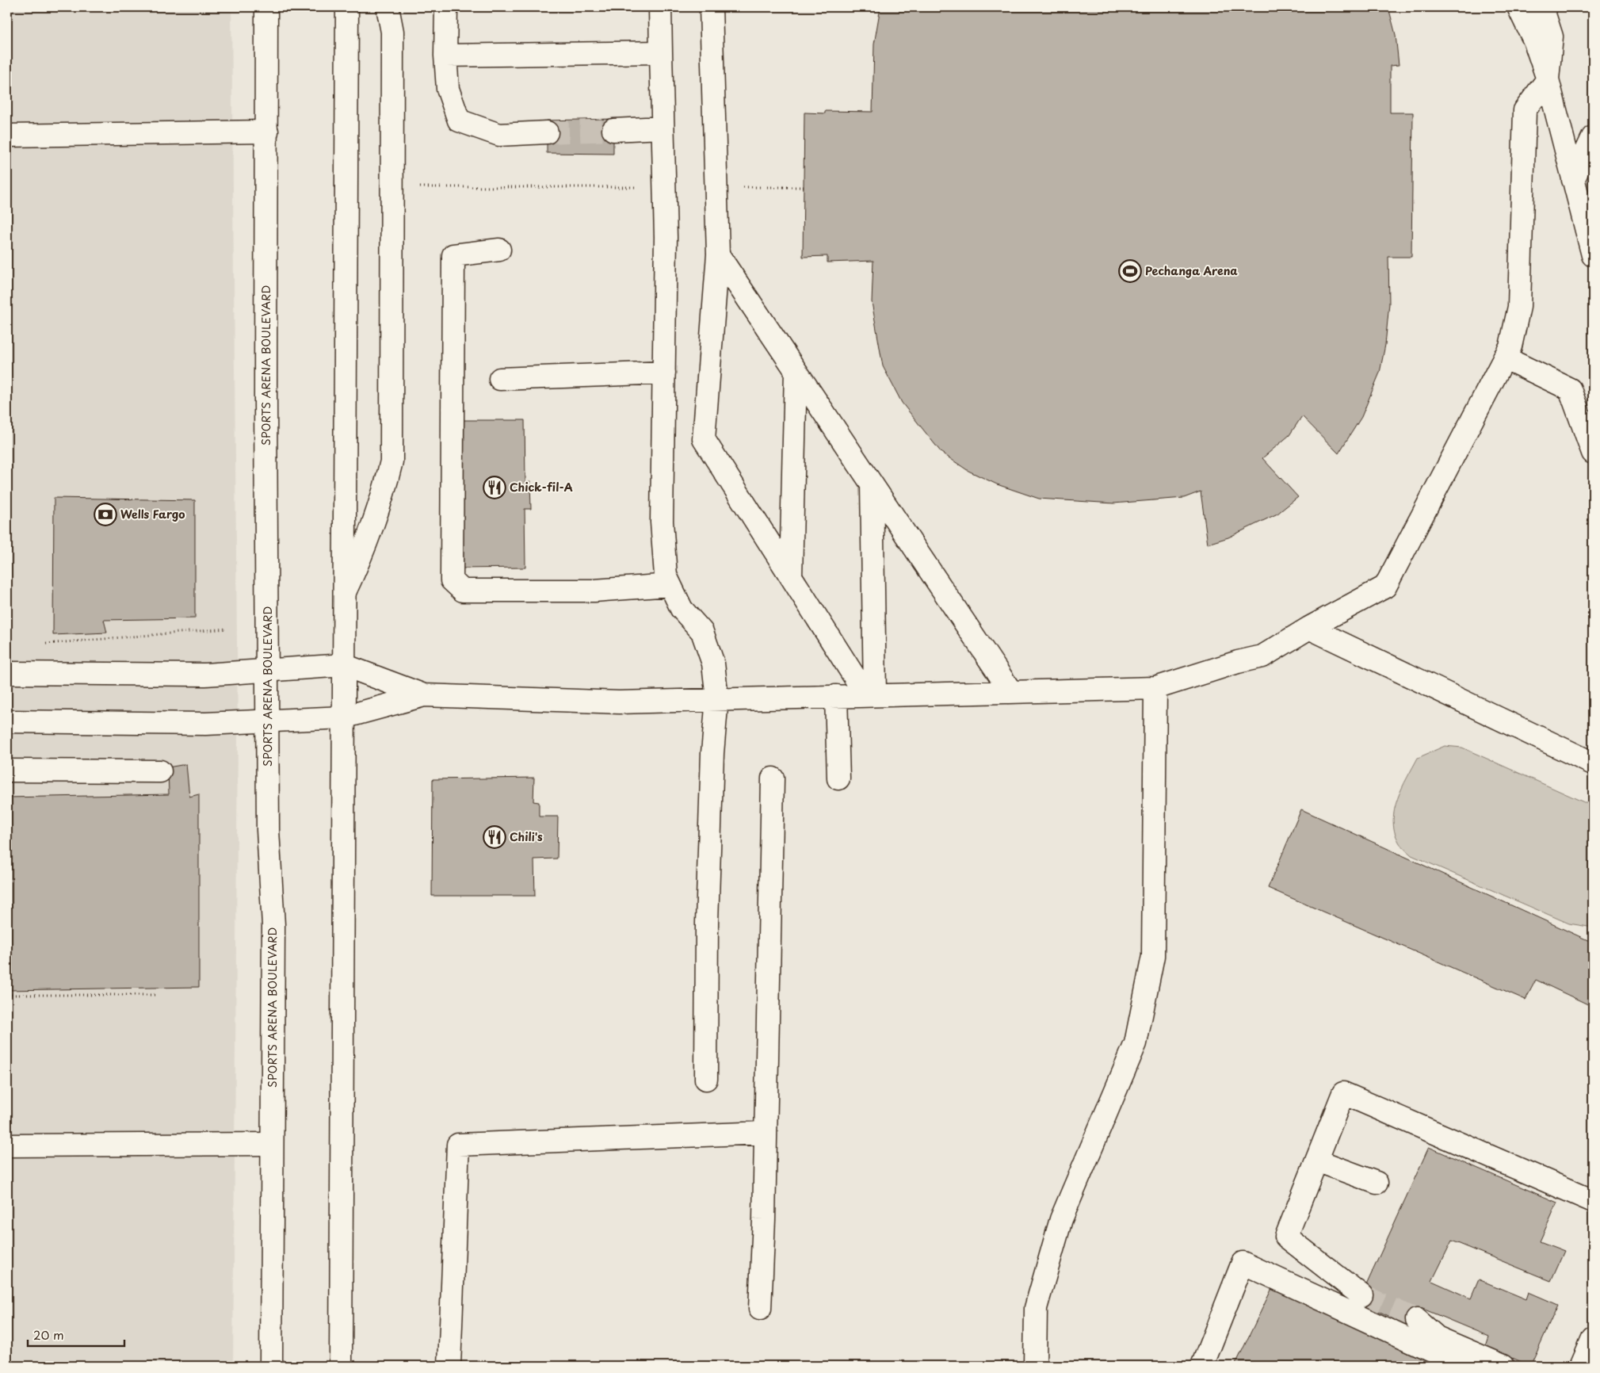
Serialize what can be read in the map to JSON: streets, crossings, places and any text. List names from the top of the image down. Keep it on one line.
{"streets":{"main road":["SPORTS ARENA BOULEVARD"]},"places":{"sports":["Pechanga Arena"],"restaurant":["Chick-fil-A","Chili's"],"bank":["Wells Fargo"]},"scale_bar":"20 m"}
